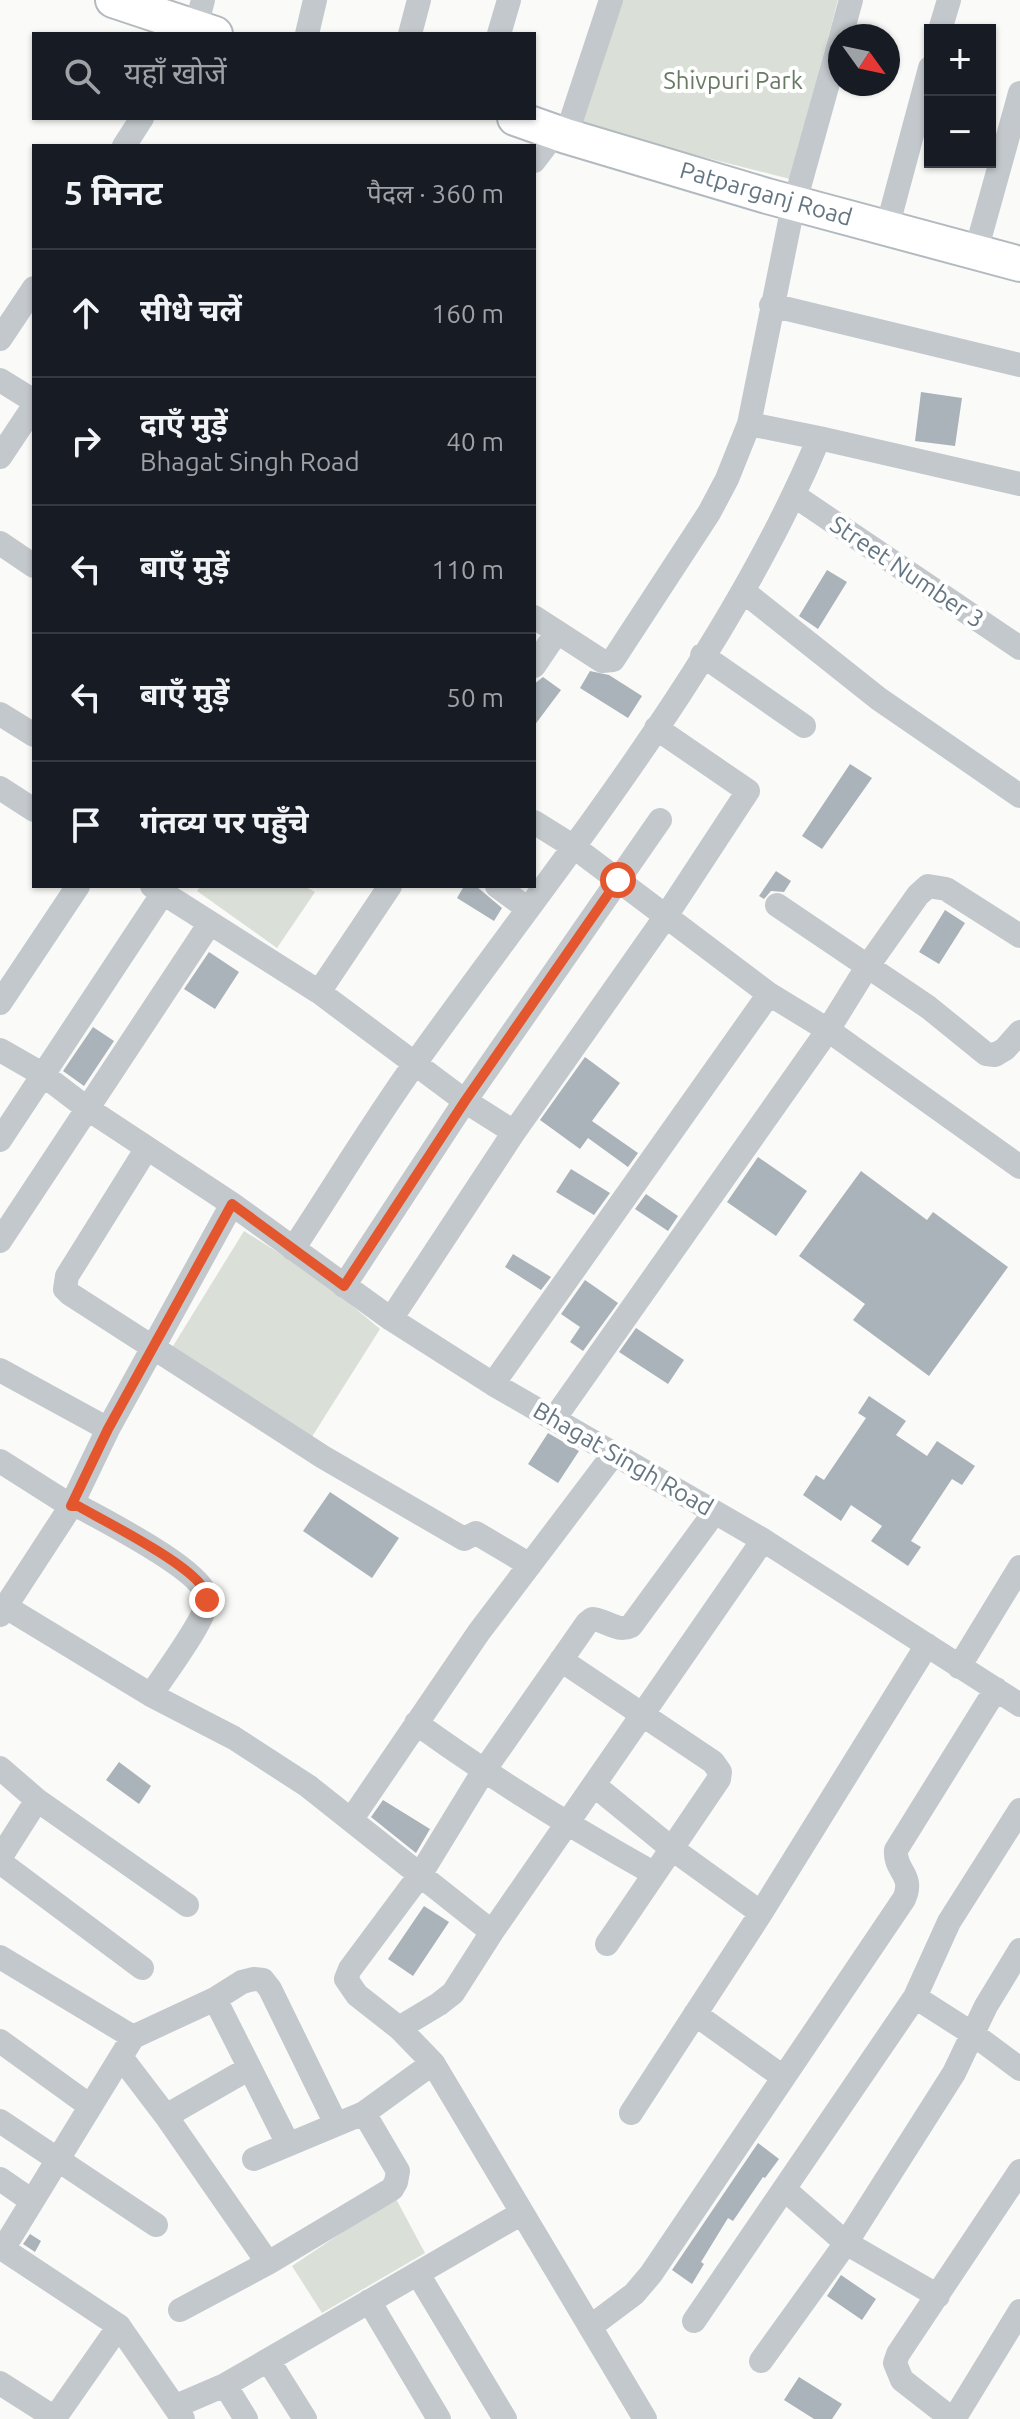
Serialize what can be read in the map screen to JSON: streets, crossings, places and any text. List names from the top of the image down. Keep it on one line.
{"streets":{"street":["Patparganj Road","Street Number 3","Bhagat Singh Road"]},"parks":["Shivpuri Park"],"north":"bottom right","page":{"map_buttons":["+","−"],"search":"यहाँ खोजें","heading":["5 मिनट","पैदल · 360 m"],"list":[["सीधे चलें","160 m"],["दाएँ मुड़ें","Bhagat Singh Road","40 m"],["बाएँ मुड़ें","110 m"],["बाएँ मुड़ें","50 m"],"गंतव्य पर पहुँचे"]}}
